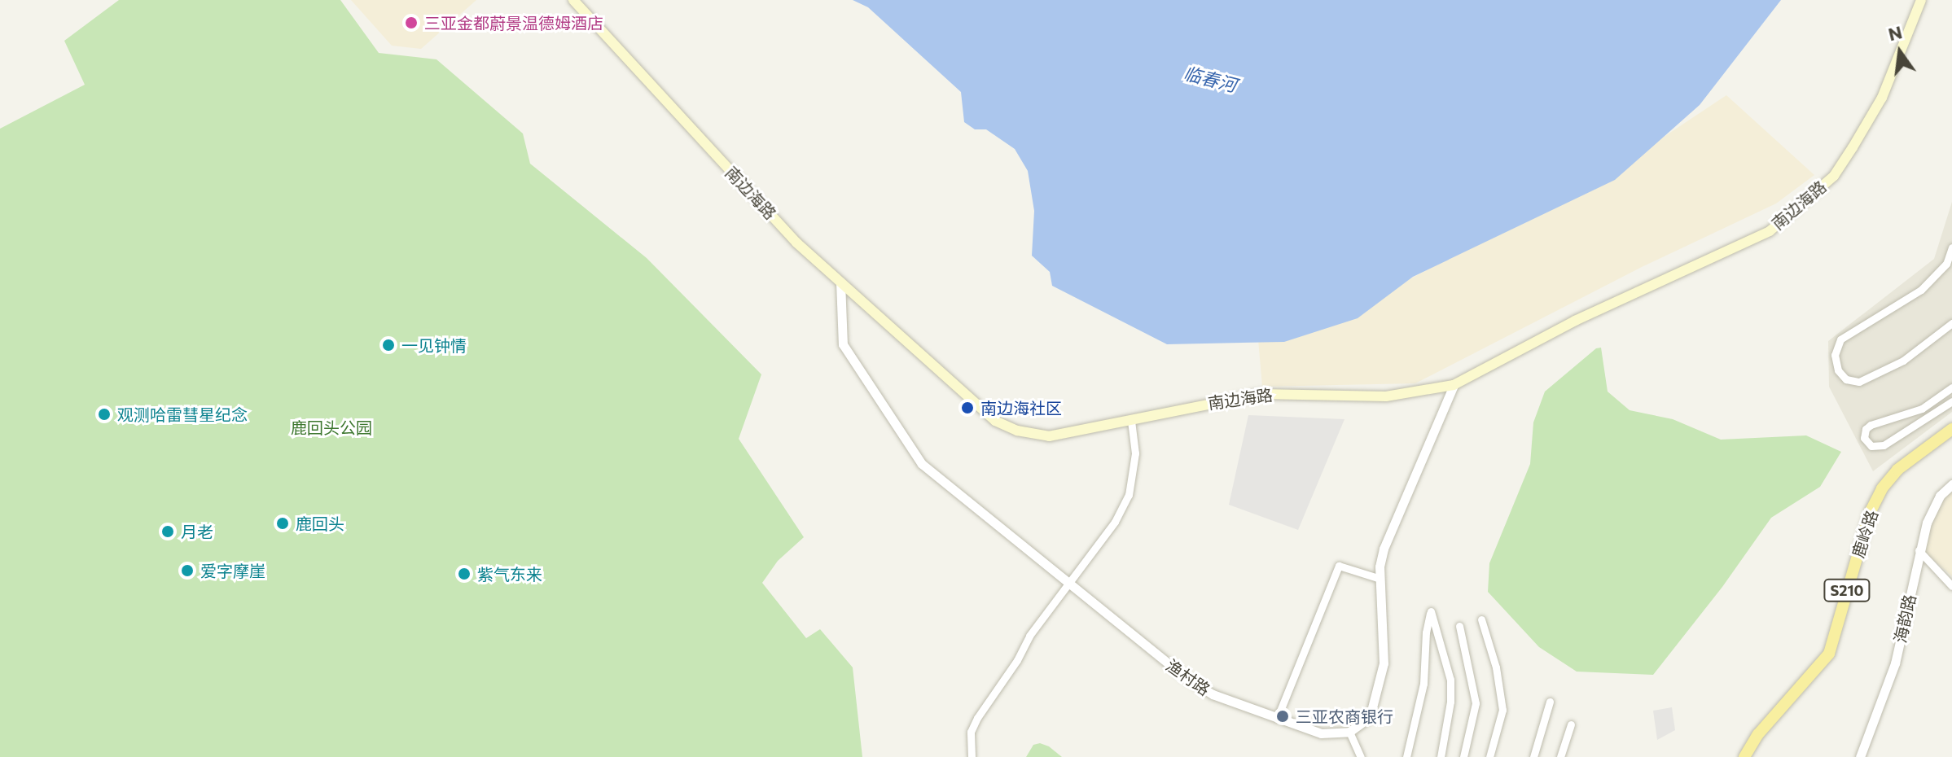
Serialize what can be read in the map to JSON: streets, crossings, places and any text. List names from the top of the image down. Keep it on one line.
{"streets":{"main road":["南边海路","鹿岭路","S210"],"street":["海韵路","渔村路"]},"crossings":[["南边海路","渔村路"]],"water":["临春河"],"parks":["鹿回头公园"],"places":["三亚金都蔚景温德姆酒店","一见钟情","南边海社区","观测哈雷彗星纪念","鹿回头","月老","爱字摩崖","紫气东来","三亚农商银行"],"north":"top"}
